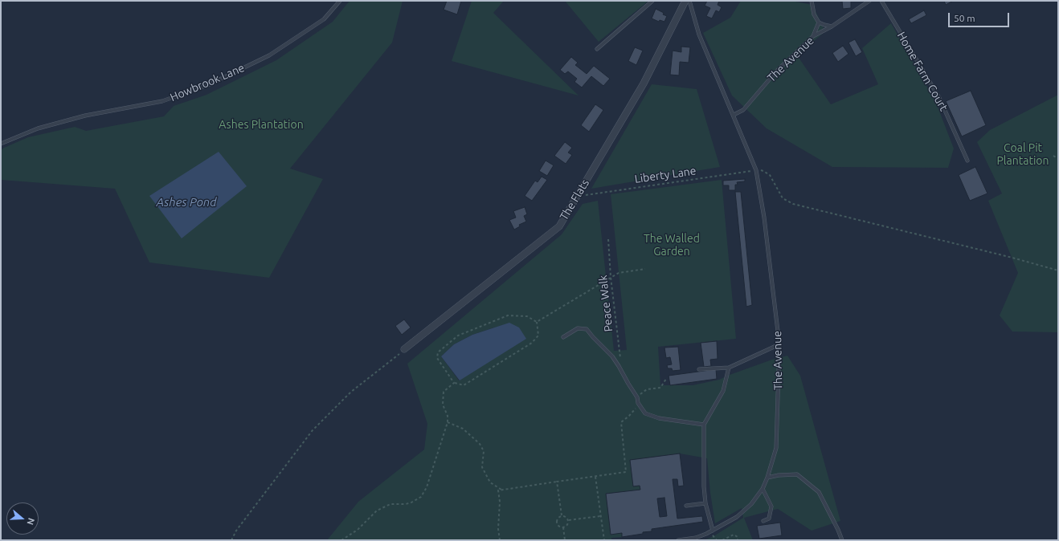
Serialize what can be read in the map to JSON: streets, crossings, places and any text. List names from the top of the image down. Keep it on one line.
{"streets":{"street":["The Flats"],"lane":["The Avenue","Home Farm Court","Howbrook Lane"],"path":["Liberty Lane","Peace Walk"]},"crossings":[["The Avenue","Liberty Lane"],["Liberty Lane","The Flats"]],"water":["Ashes Pond"],"parks":["Ashes Plantation","Coal Pit Plantation","The Walled Garden"],"scale_bar":"50 m","north":"right"}
